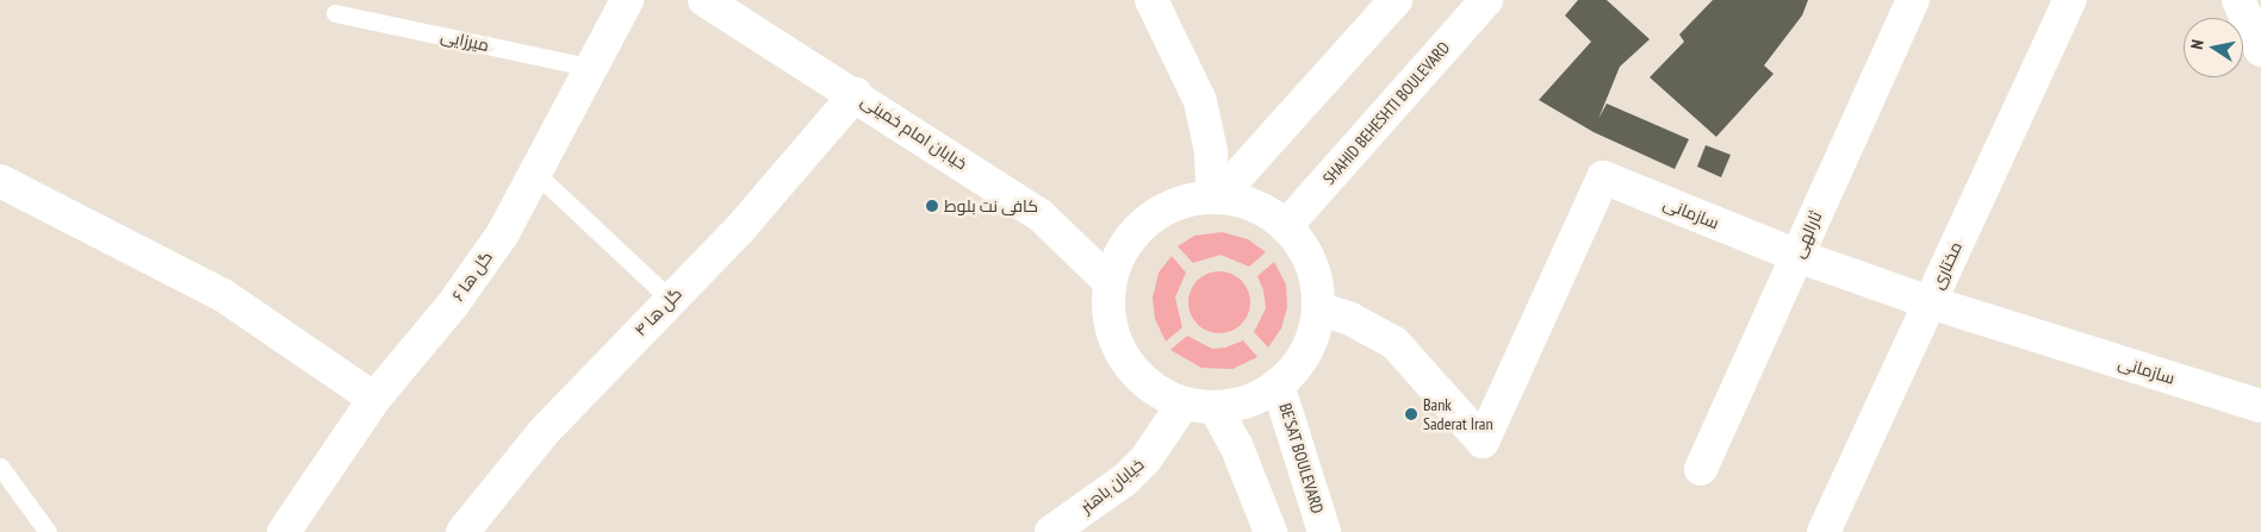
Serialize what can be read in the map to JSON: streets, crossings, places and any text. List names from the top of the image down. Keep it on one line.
{"streets":{"street":["SHAHID BEHESHTI BOULEVARD","خیابان امام خمینی","سازمانی","ثارالهی","مختاری","گل ها ۶","گل ها ۴","BE'SAT BOULEVARD","خیابان باهنر"],"lane":["میرزایی"]},"crossings":[["میرزایی","گل ها ۶"],["SHAHID BEHESHTI BOULEVARD","خیابان امام خمینی"],["SHAHID BEHESHTI BOULEVARD","سازمانی"],["SHAHID BEHESHTI BOULEVARD","BE'SAT BOULEVARD"],["SHAHID BEHESHTI BOULEVARD","خیابان باهنر"],["خیابان امام خمینی","سازمانی"],["خیابان امام خمینی","گل ها ۴"],["خیابان امام خمینی","BE'SAT BOULEVARD"],["خیابان امام خمینی","خیابان باهنر"],["سازمانی","ثارالهی"],["سازمانی","مختاری"],["سازمانی","BE'SAT BOULEVARD"],["سازمانی","خیابان باهنر"],["BE'SAT BOULEVARD","خیابان باهنر"]],"places":["کافی نت بلوط","Bank Saderat Iran"],"north":"left"}
